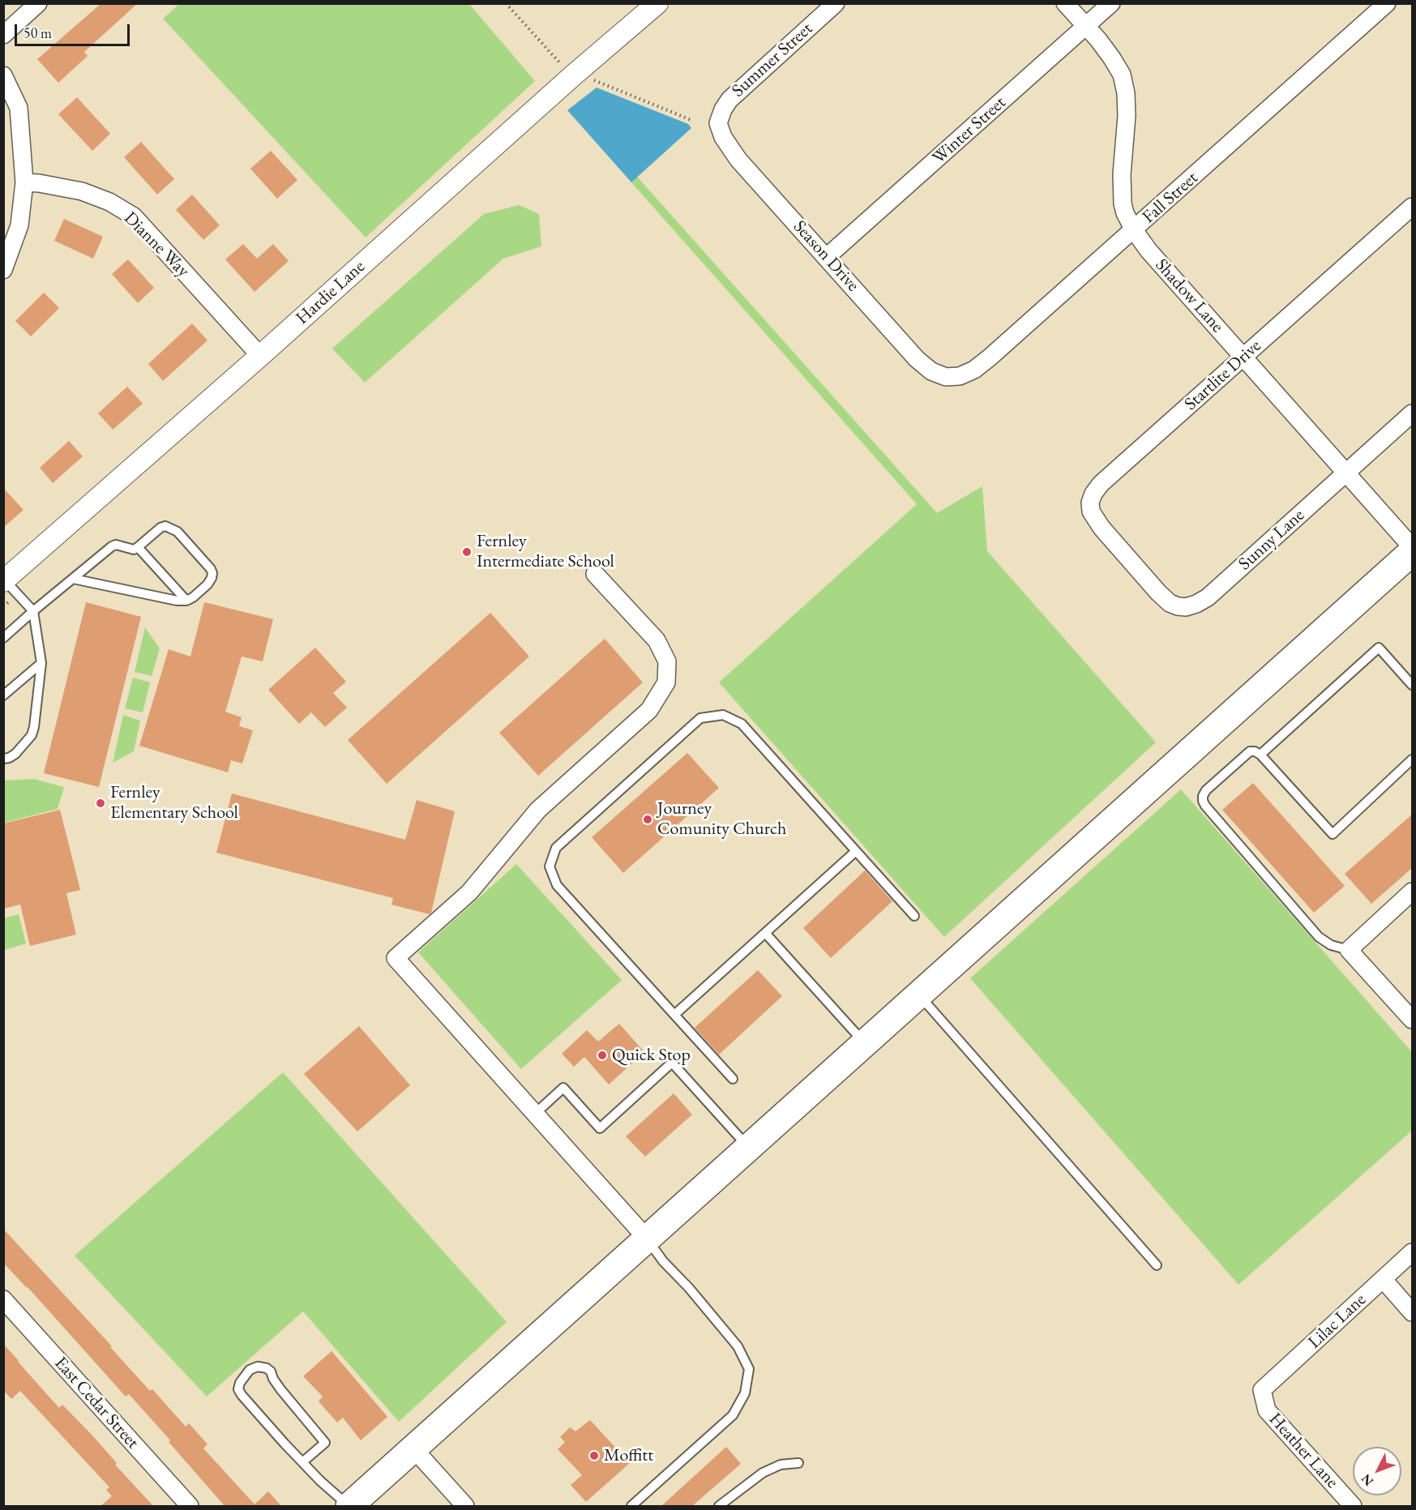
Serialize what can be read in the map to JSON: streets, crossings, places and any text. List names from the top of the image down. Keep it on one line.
{"streets":{"street":["Summer Street","Winter Street","Fall Street","Dianne Way","Season Drive","Hardie Lane","Shadow Lane","Startlite Drive","Sunny Lane","Lilac Lane","East Cedar Street","Heather Lane"]},"crossings":[["Summer Street","Season Drive"],["Winter Street","Season Drive"],["Winter Street","Shadow Lane"],["Fall Street","Season Drive"],["Fall Street","Shadow Lane"],["Dianne Way","Hardie Lane"],["Shadow Lane","Startlite Drive"],["Shadow Lane","Sunny Lane"],["Startlite Drive","Sunny Lane"],["Lilac Lane","Heather Lane"]],"places":["Fernley Intermediate School","Fernley Elementary School","Journey Comunity Church","Quick Stop","Moffitt"],"scale_bar":"50 m","north":"bottom left"}
